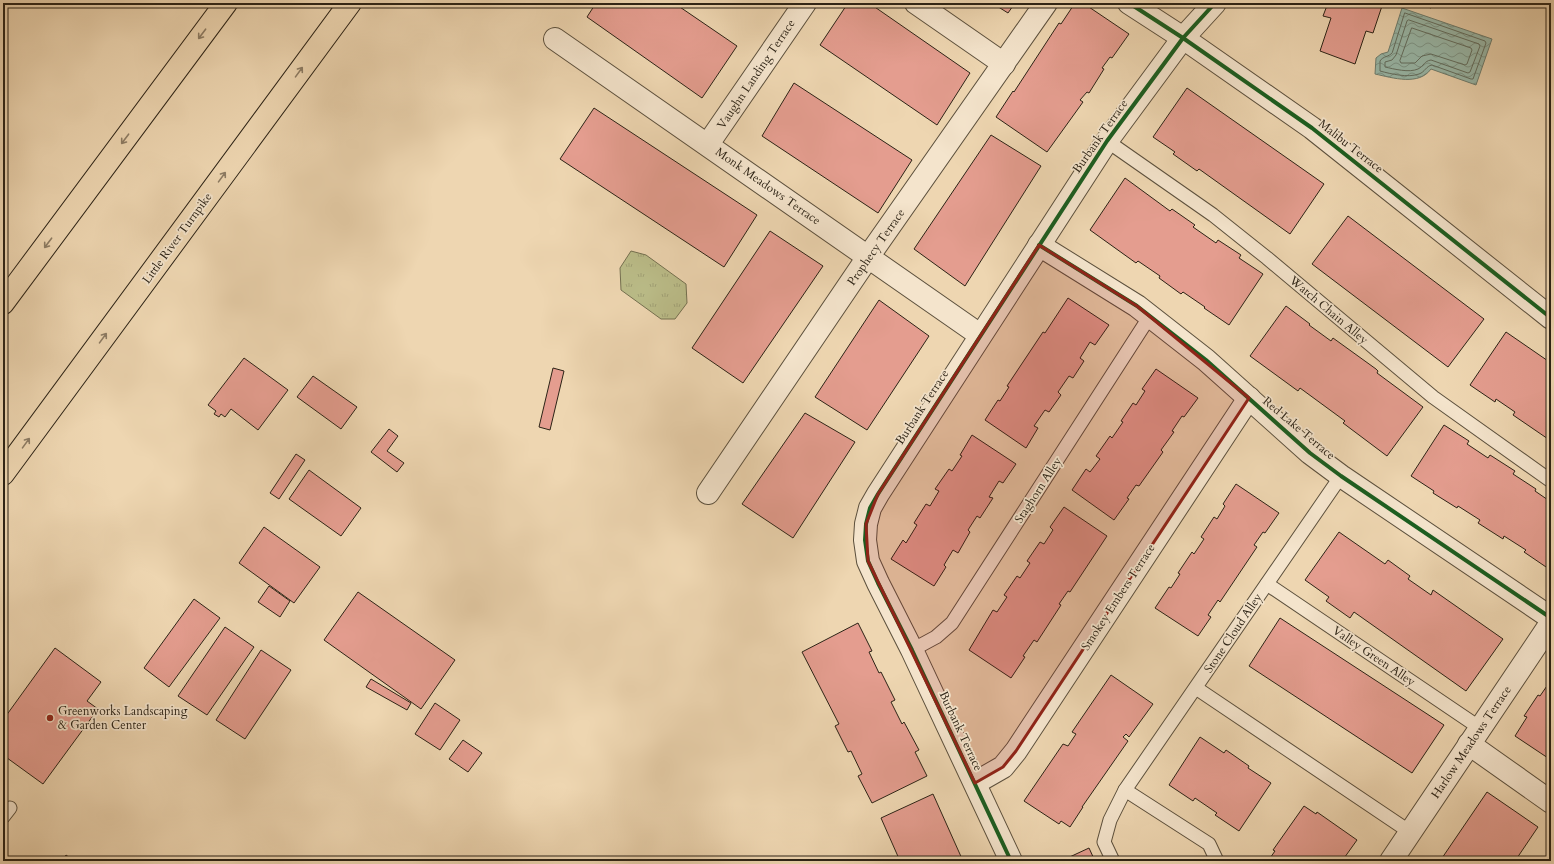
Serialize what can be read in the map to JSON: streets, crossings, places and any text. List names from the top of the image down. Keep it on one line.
{"streets":{"highway":["Little River Turnpike"],"street":["Vaughn Landing Terrace","Burbank Terrace","Malibu Terrace","Monk Meadows Terrace","Prophecy Terrace","Red Lake Terrace","Smokey Embers Terrace","Harlow Meadows Terrace"],"lane":["Watch Chain Alley","Staghorn Alley","Stone Cloud Alley","Valley Green Alley"]},"crossings":[["Vaughn Landing Terrace","Monk Meadows Terrace"],["Burbank Terrace","Malibu Terrace"],["Burbank Terrace","Monk Meadows Terrace"],["Burbank Terrace","Watch Chain Alley"],["Burbank Terrace","Red Lake Terrace"],["Burbank Terrace","Staghorn Alley"],["Burbank Terrace","Smokey Embers Terrace"],["Monk Meadows Terrace","Prophecy Terrace"],["Red Lake Terrace","Staghorn Alley"],["Red Lake Terrace","Smokey Embers Terrace"],["Red Lake Terrace","Stone Cloud Alley"],["Stone Cloud Alley","Valley Green Alley"],["Valley Green Alley","Harlow Meadows Terrace"]],"places":["Greenworks Landscaping & Garden Center"]}
